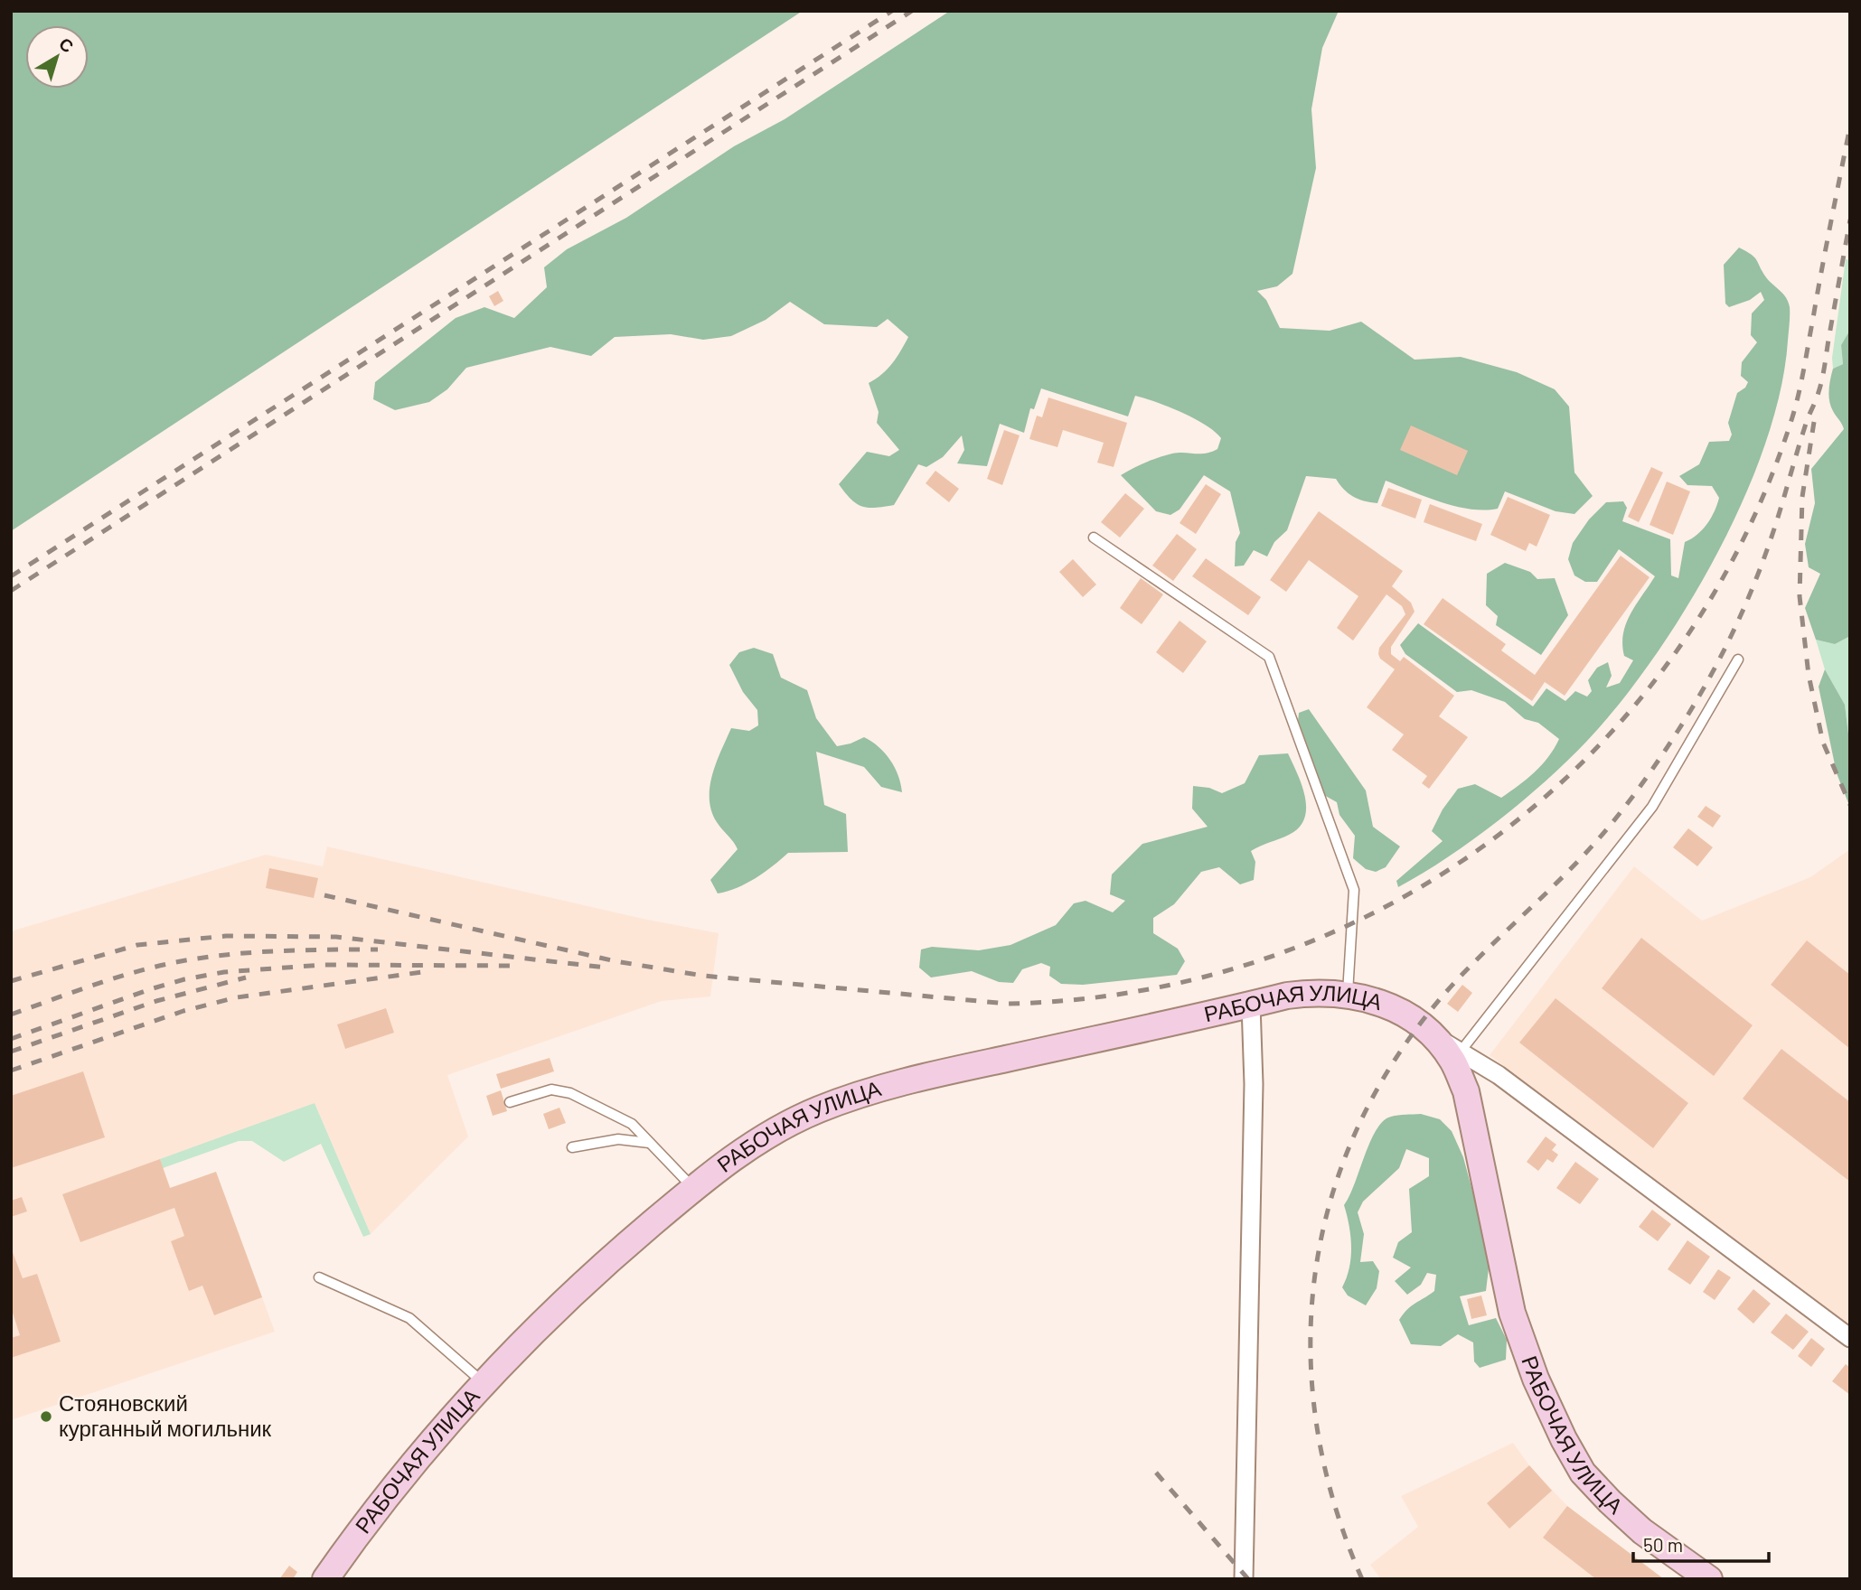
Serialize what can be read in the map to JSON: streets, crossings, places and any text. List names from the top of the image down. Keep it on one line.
{"streets":{"street":["РАБОЧАЯ УЛИЦА"]},"places":["Стояновский курганный могильник"],"scale_bar":"50 m","north":"top right"}
